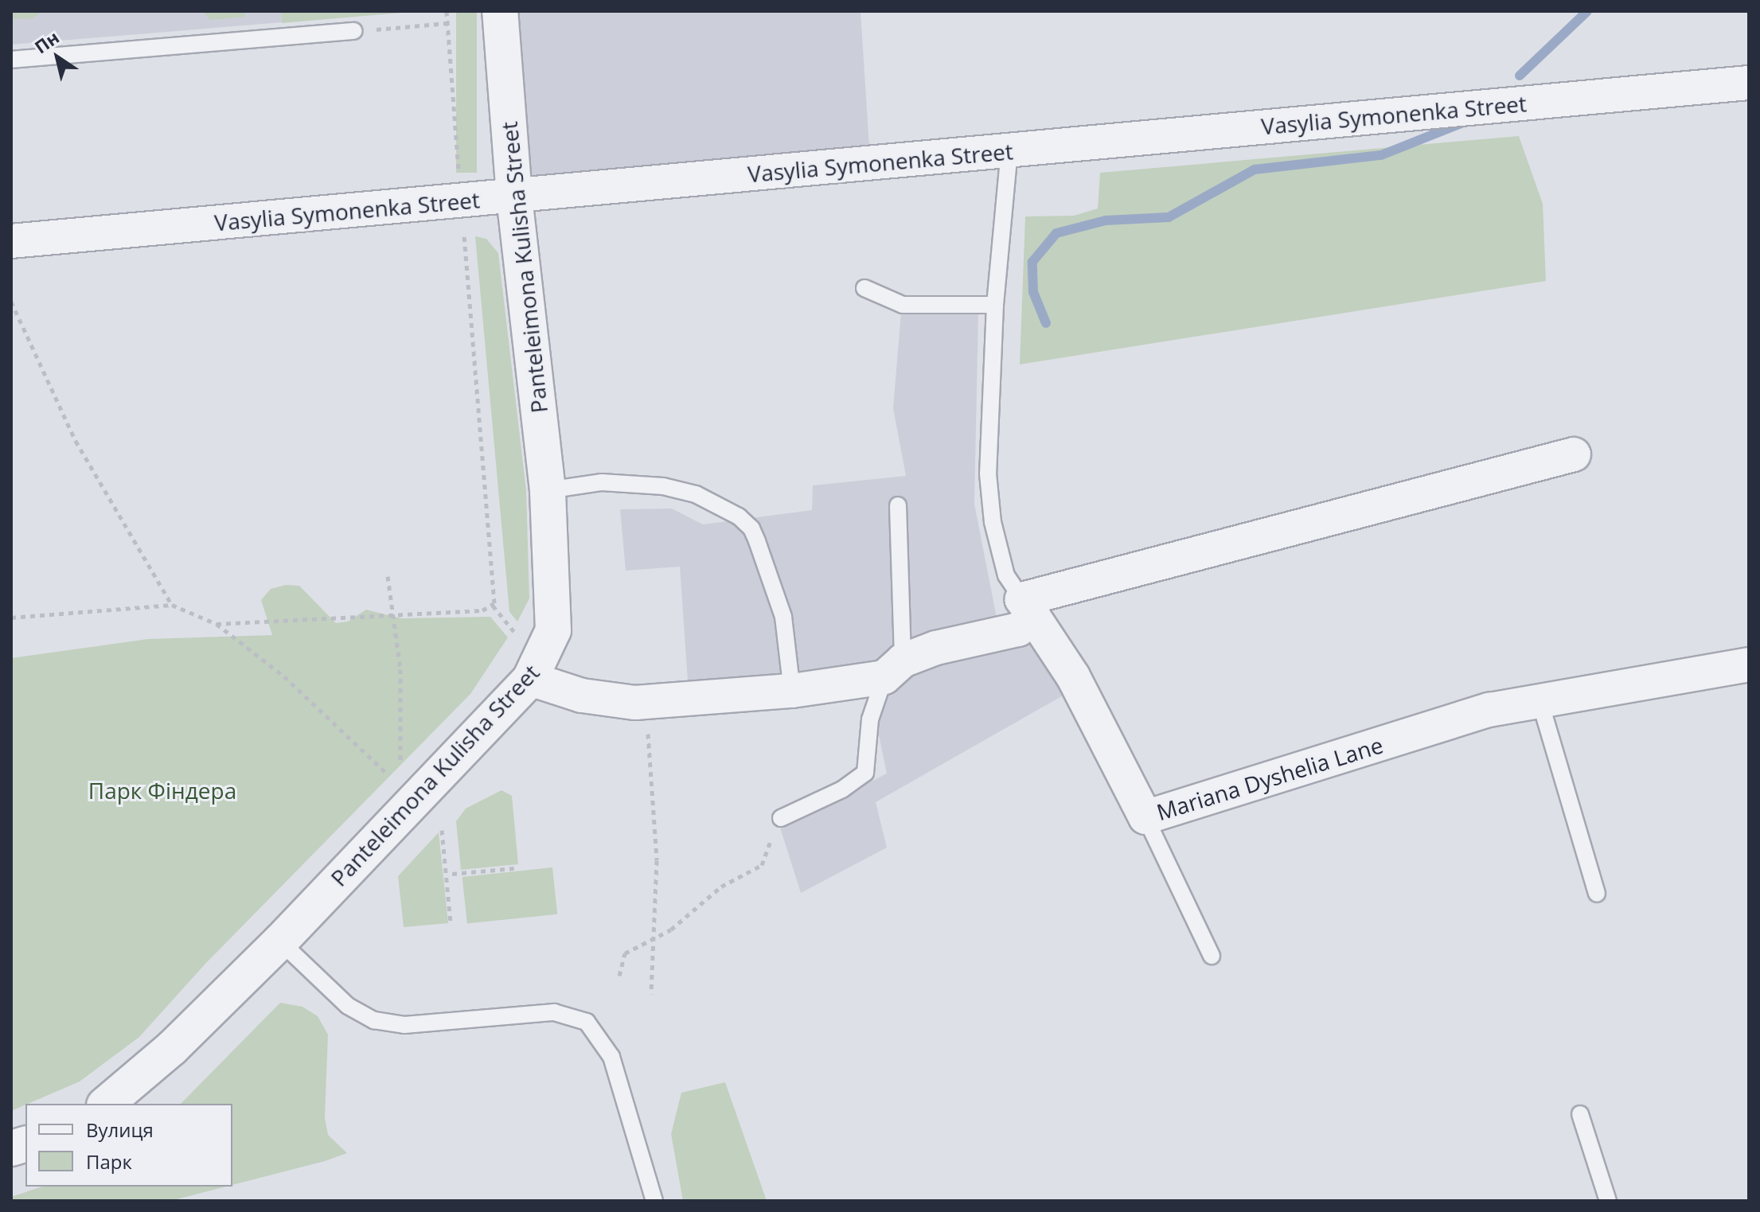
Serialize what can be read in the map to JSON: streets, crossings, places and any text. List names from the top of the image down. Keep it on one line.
{"streets":{"street":["Vasylia Symonenka Street","Panteleimona Kulisha Street","Mariana Dyshelia Lane"]},"crossings":[["Vasylia Symonenka Street","Panteleimona Kulisha Street"]],"parks":["Парк Фіндера"],"legend":["Вулиця","Парк"],"north":"top left"}
